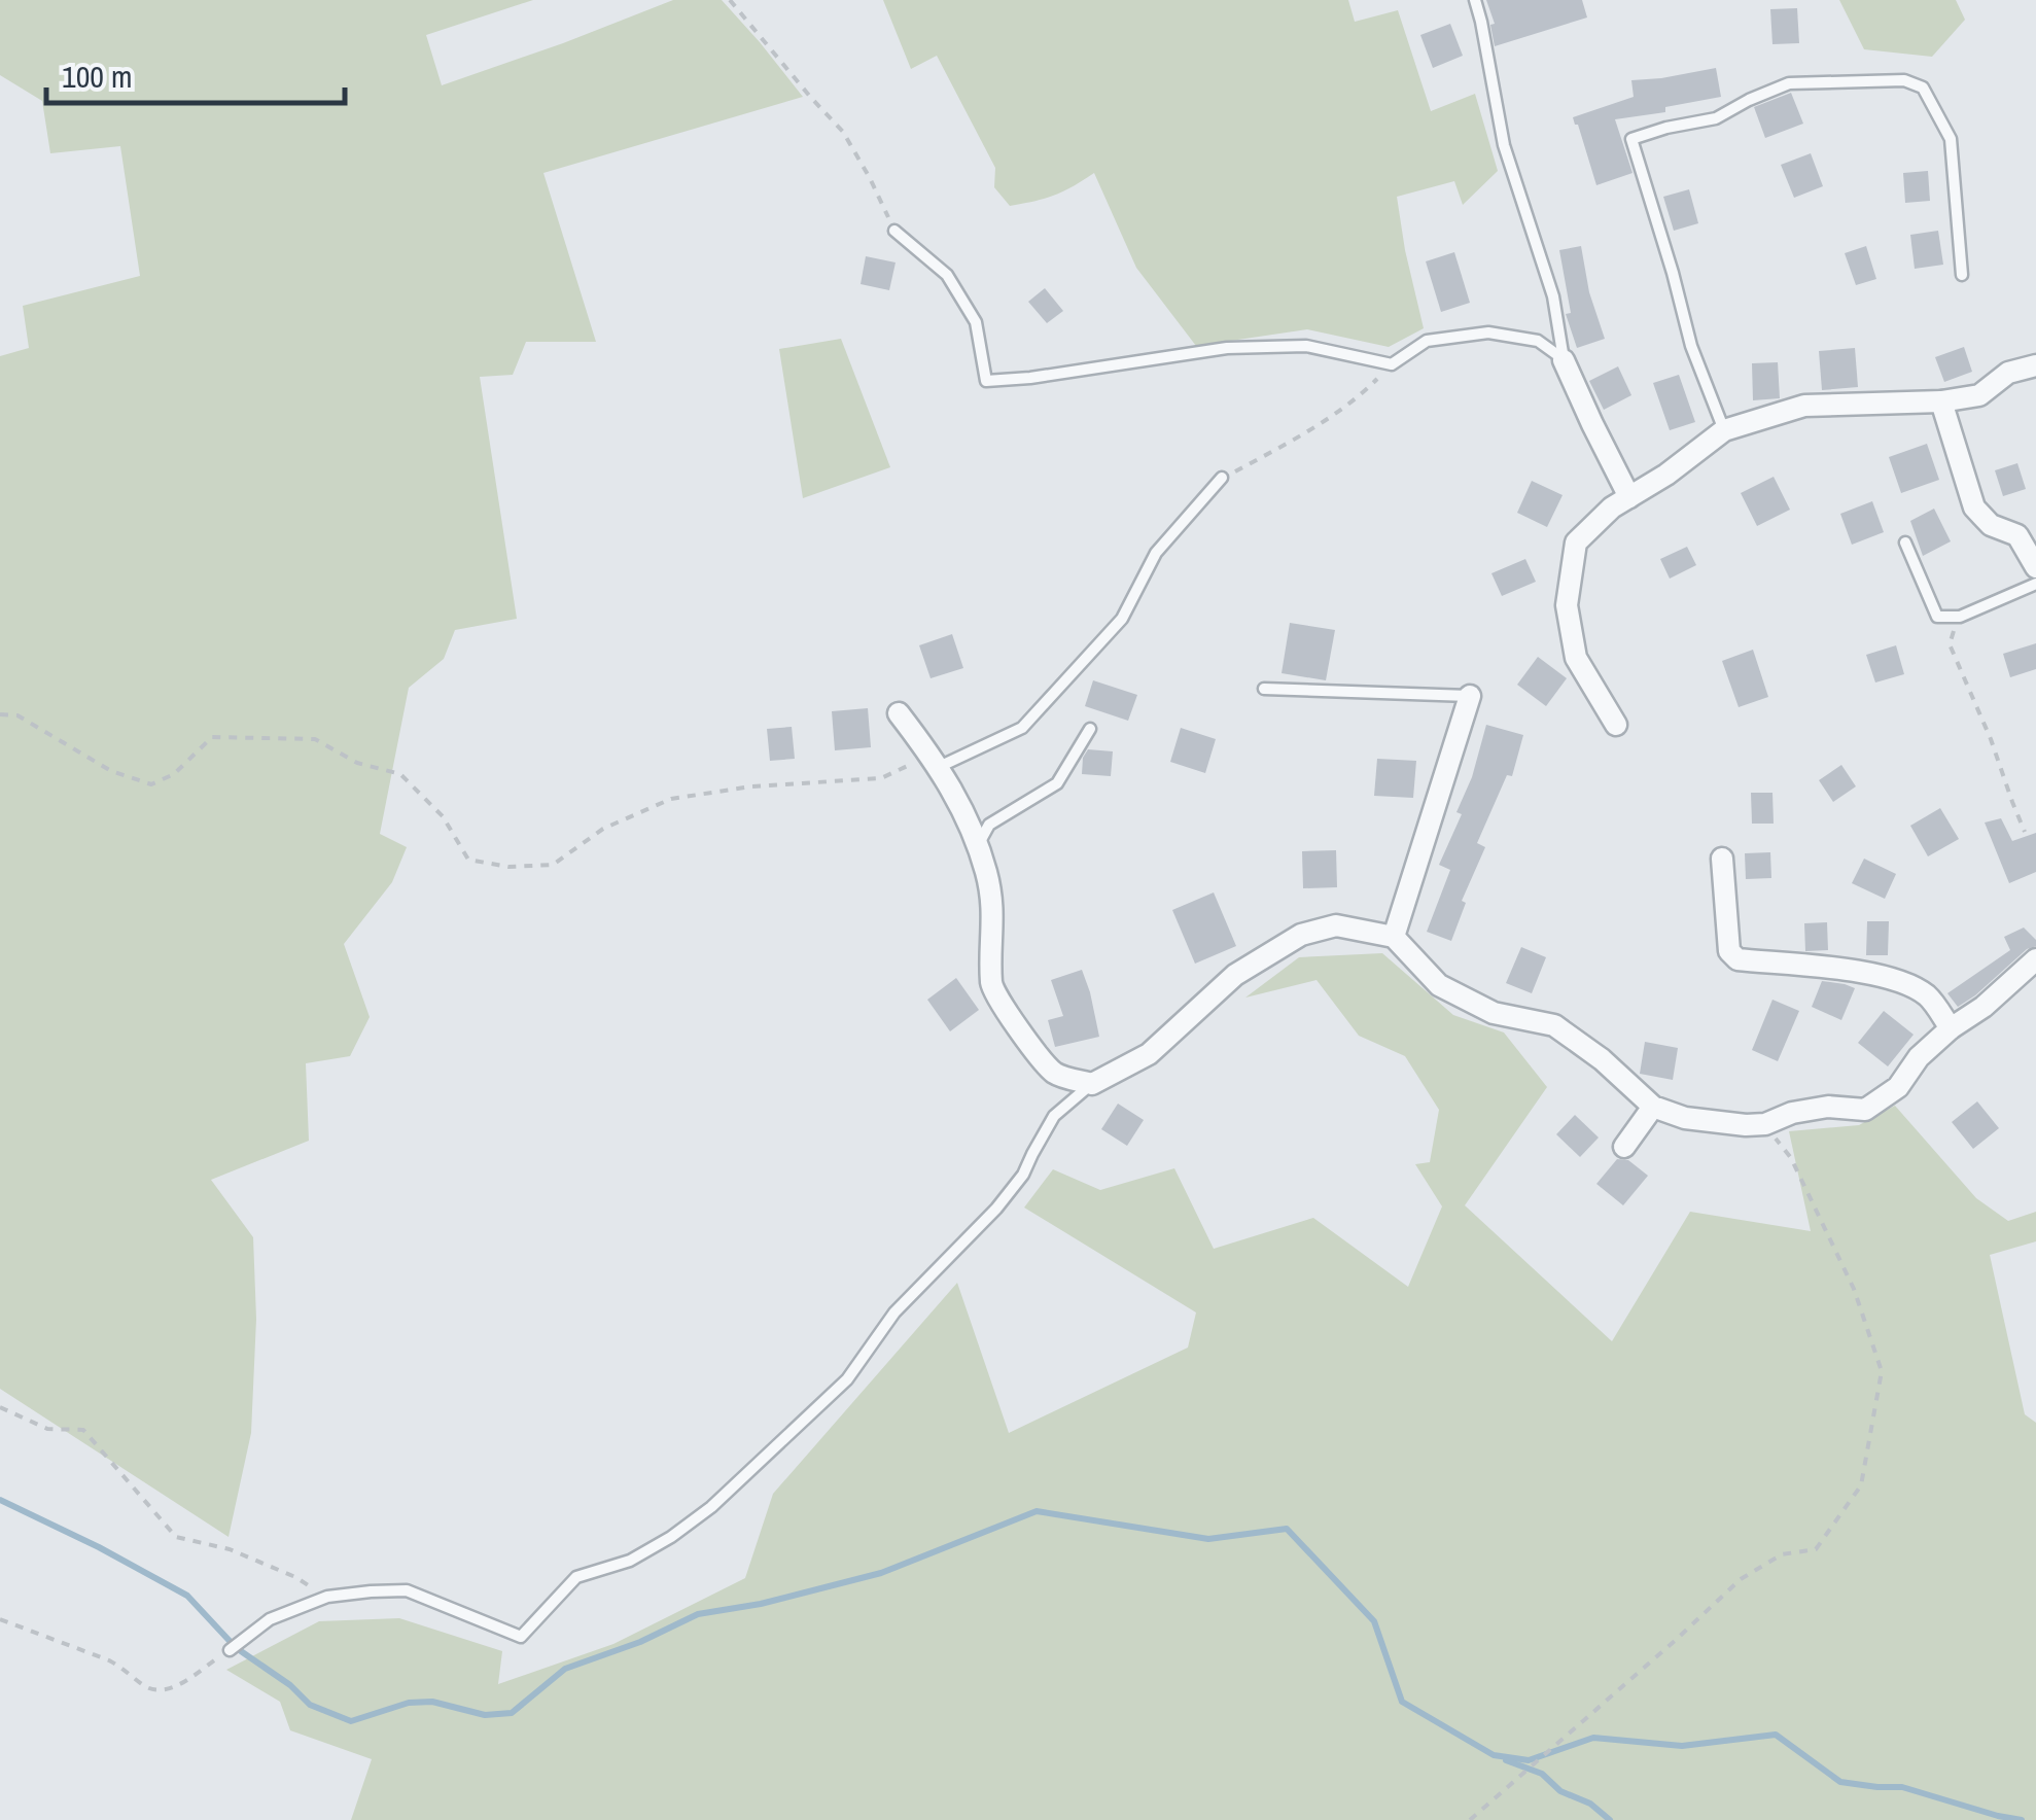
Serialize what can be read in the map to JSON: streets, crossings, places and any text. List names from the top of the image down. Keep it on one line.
{"scale_bar":"100 m"}
